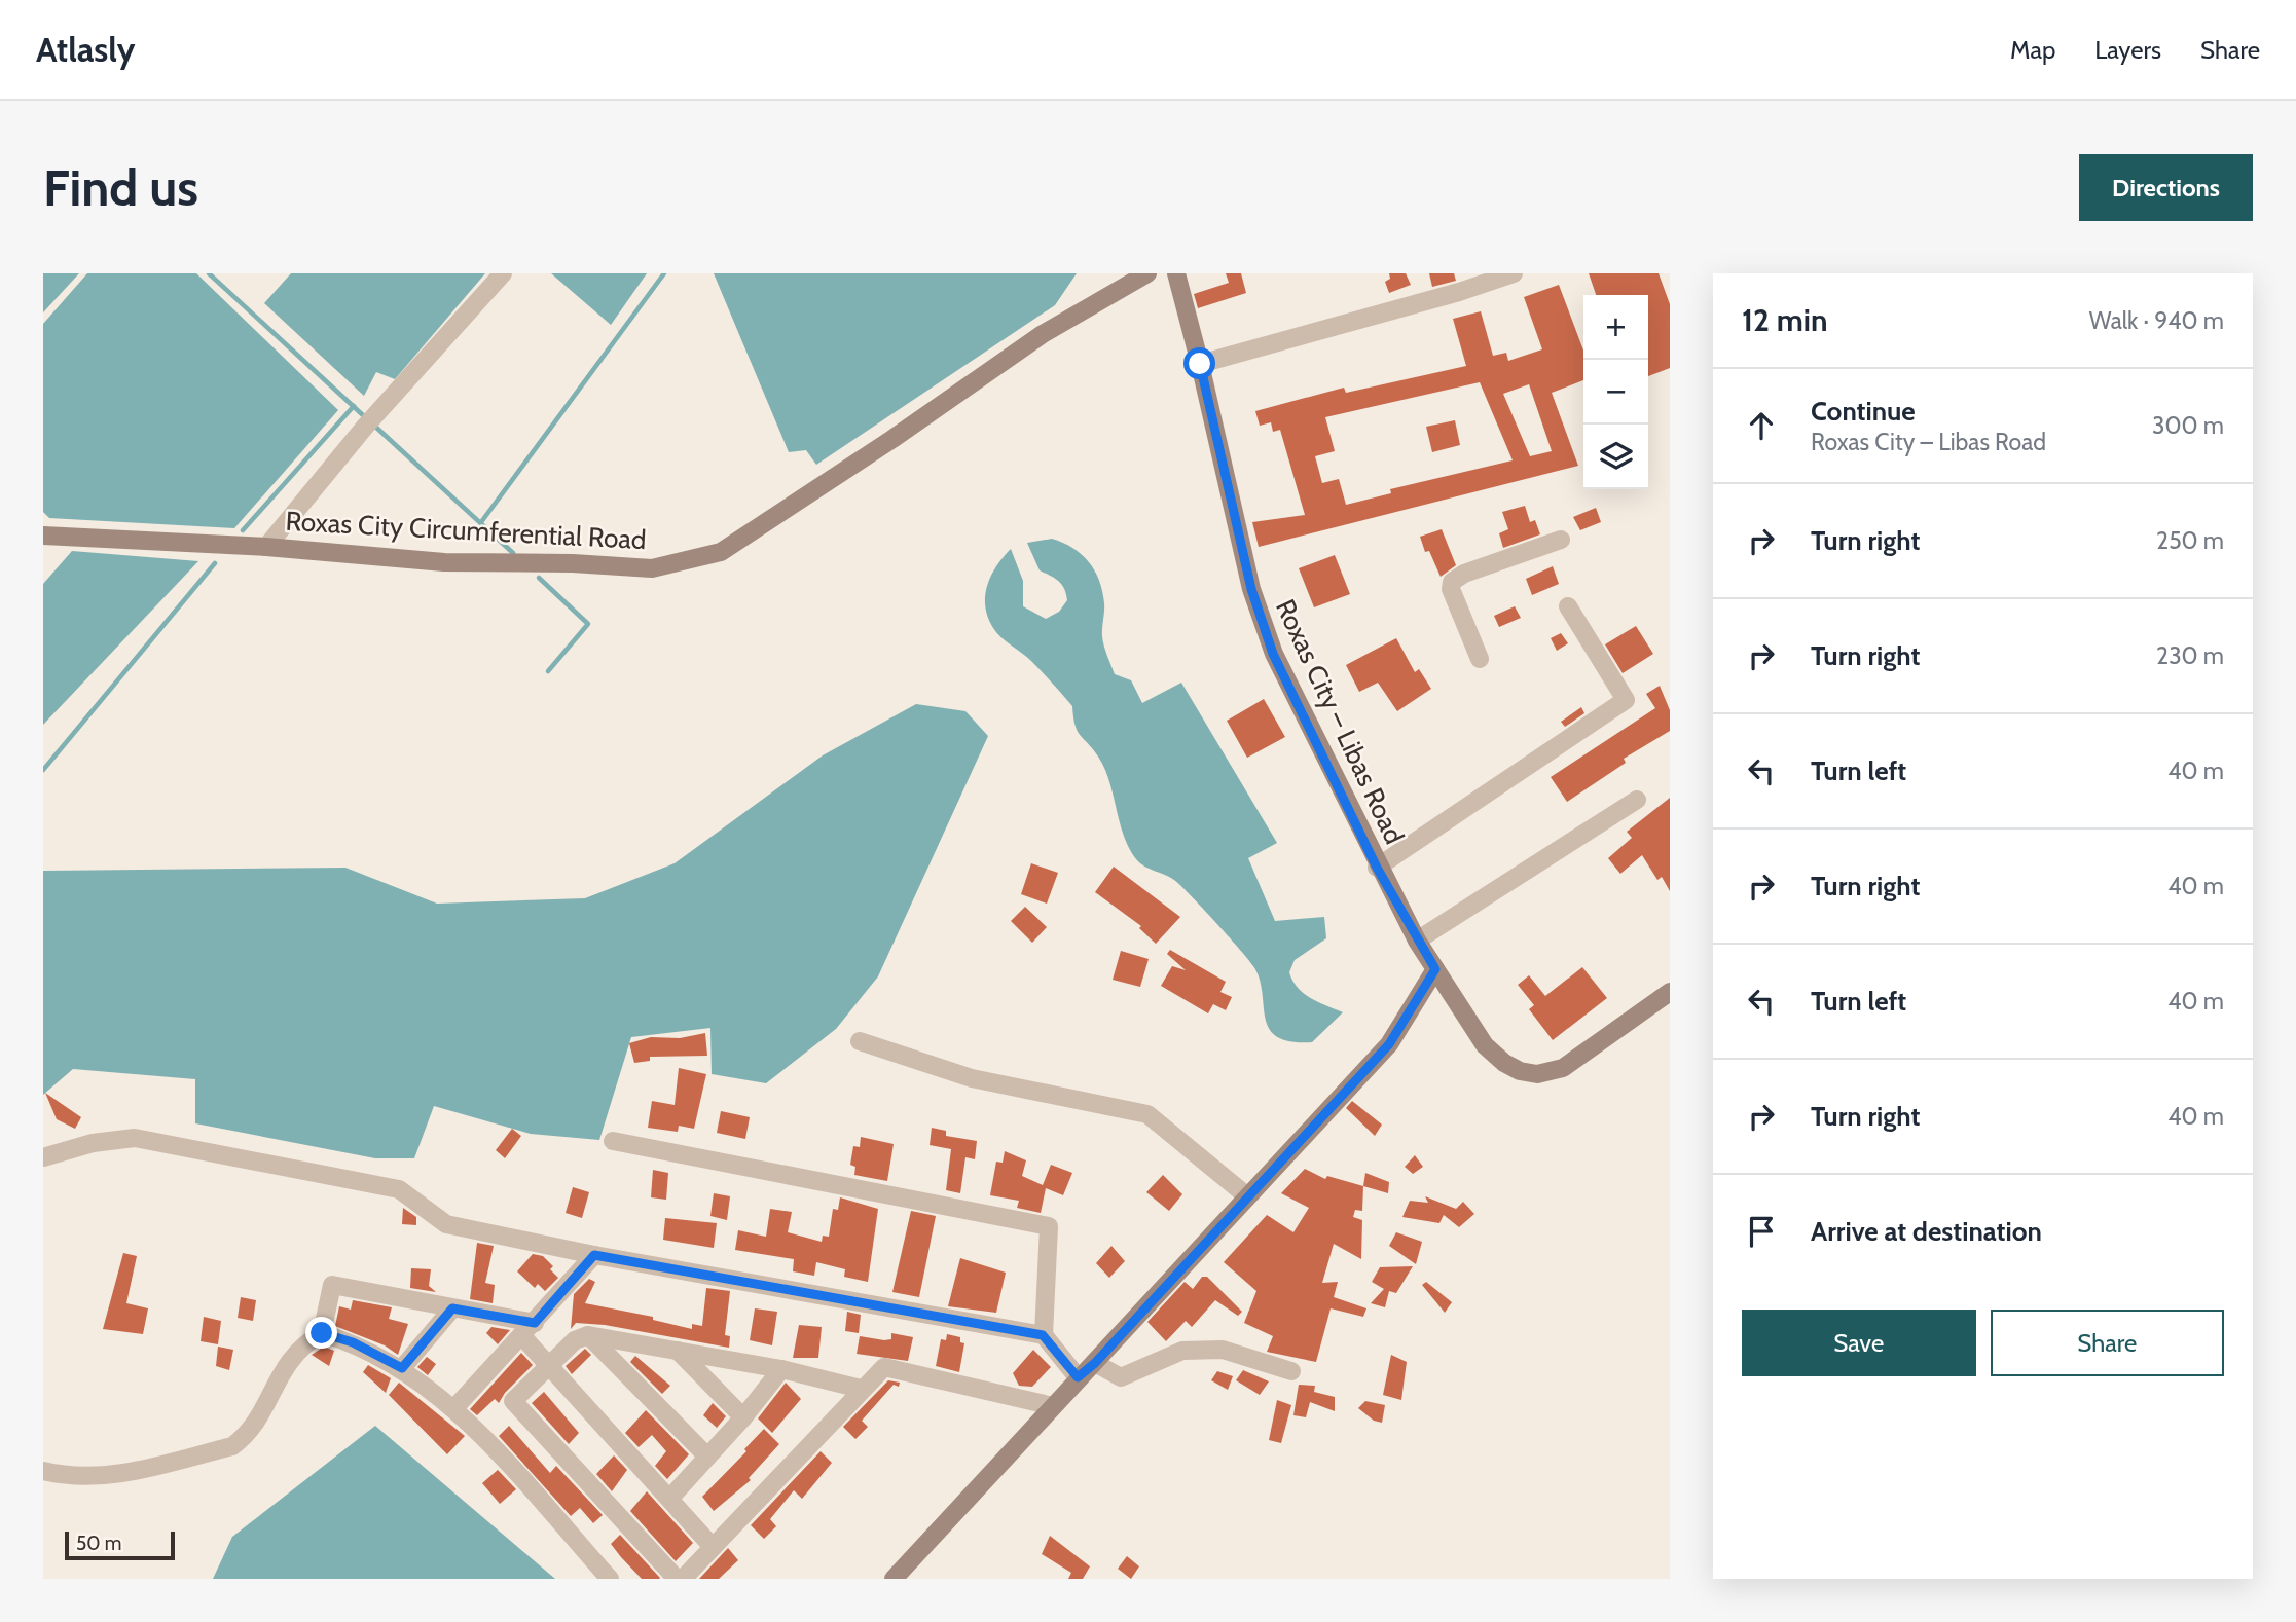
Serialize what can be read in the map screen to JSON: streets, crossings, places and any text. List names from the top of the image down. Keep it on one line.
{"streets":{"street":["Roxas City Circumferential Road","Roxas City – Libas Road"]},"scale_bar":"50 m","page":{"header":"Atlasly","nav":["Map","Layers","Share"],"buttons":["Directions",["Save","Share"]],"title":"Find us","heading":["12 min","Walk · 940 m"],"map_buttons":["+","−"],"list":[["Continue","Roxas City – Libas Road","300 m"],["Turn right","250 m"],["Turn right","230 m"],["Turn left","40 m"],["Turn right","40 m"],["Turn left","40 m"],["Turn right","40 m"],"Arrive at destination"],"scale":"50 m"}}
